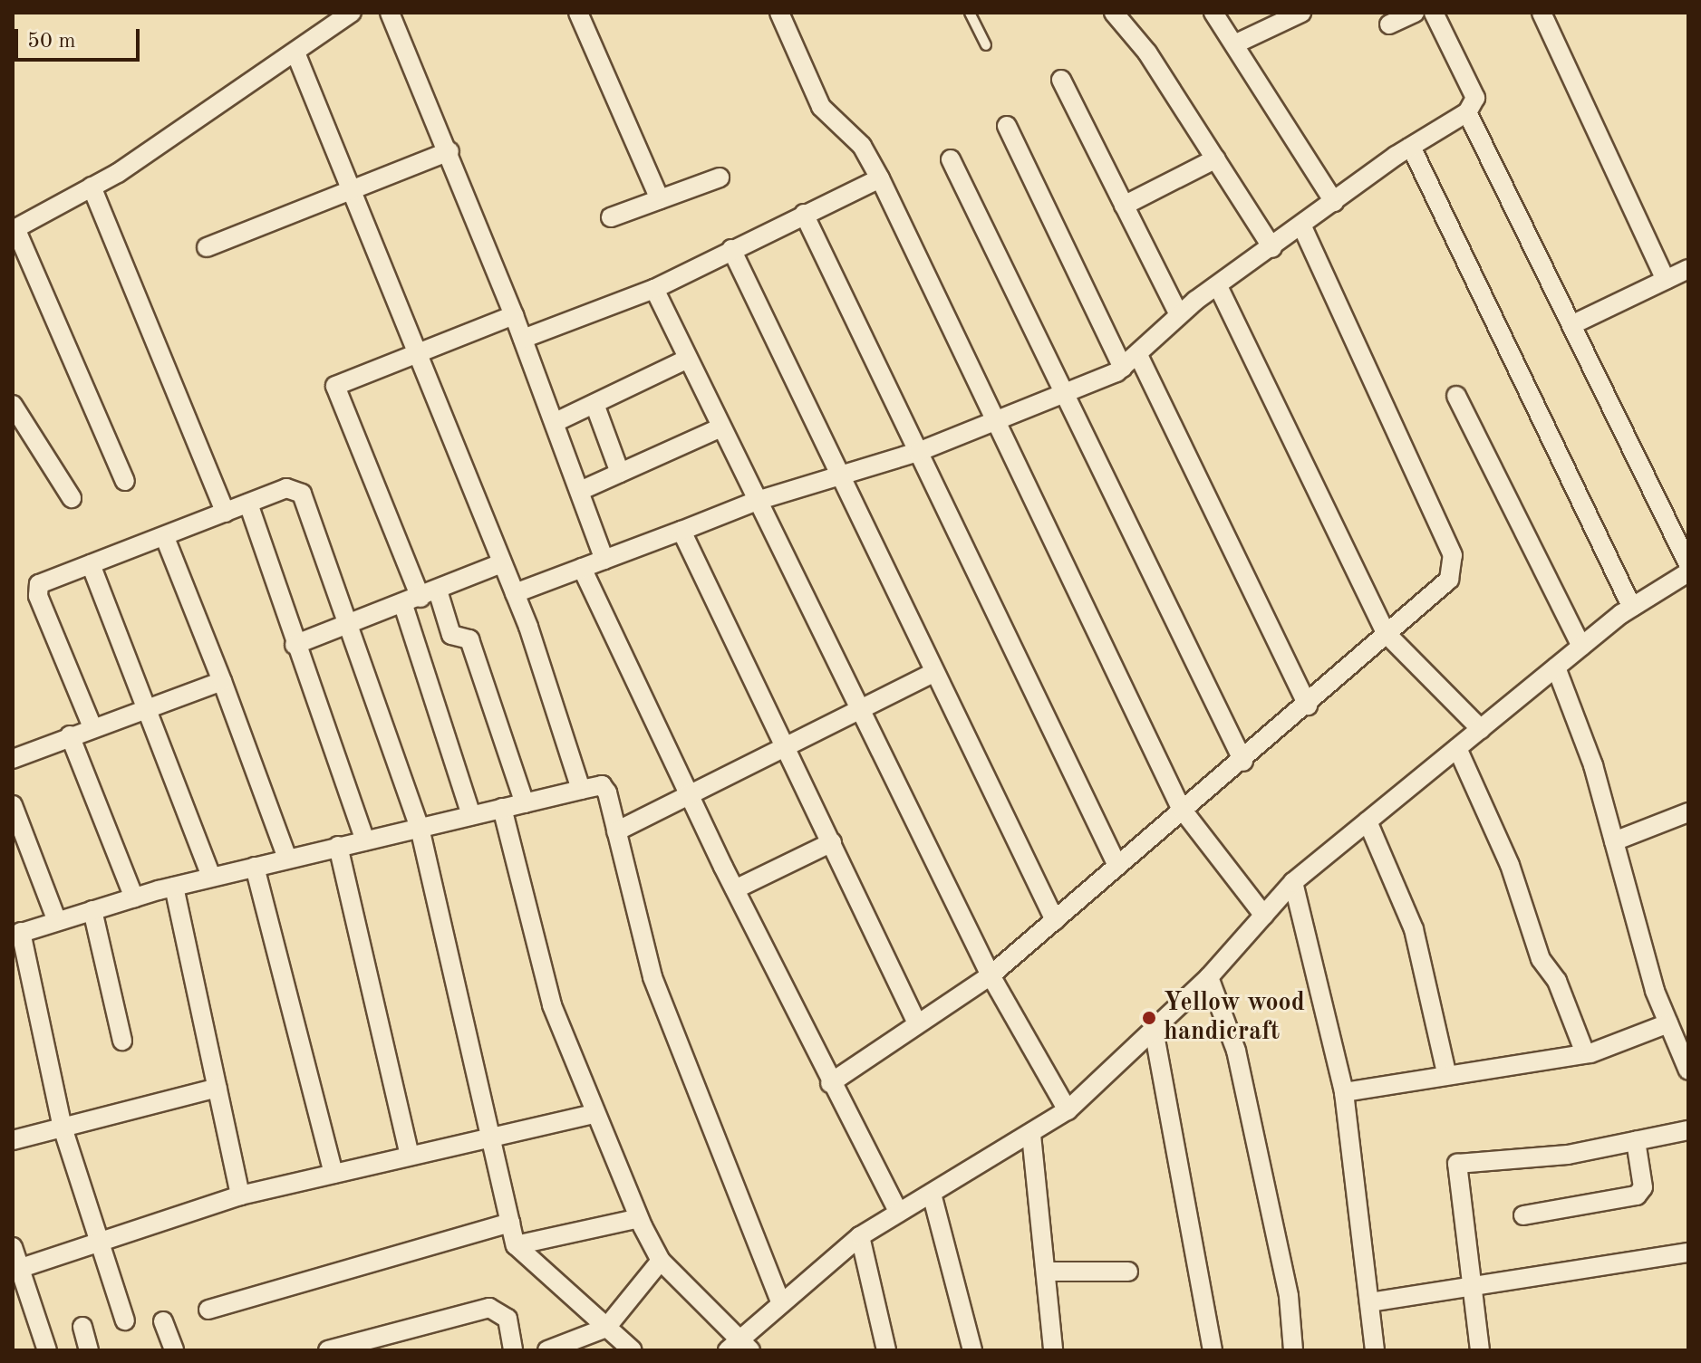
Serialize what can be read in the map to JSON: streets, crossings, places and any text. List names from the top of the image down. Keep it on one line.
{"places":["Yellow wood handicraft"],"scale_bar":"50 m"}
